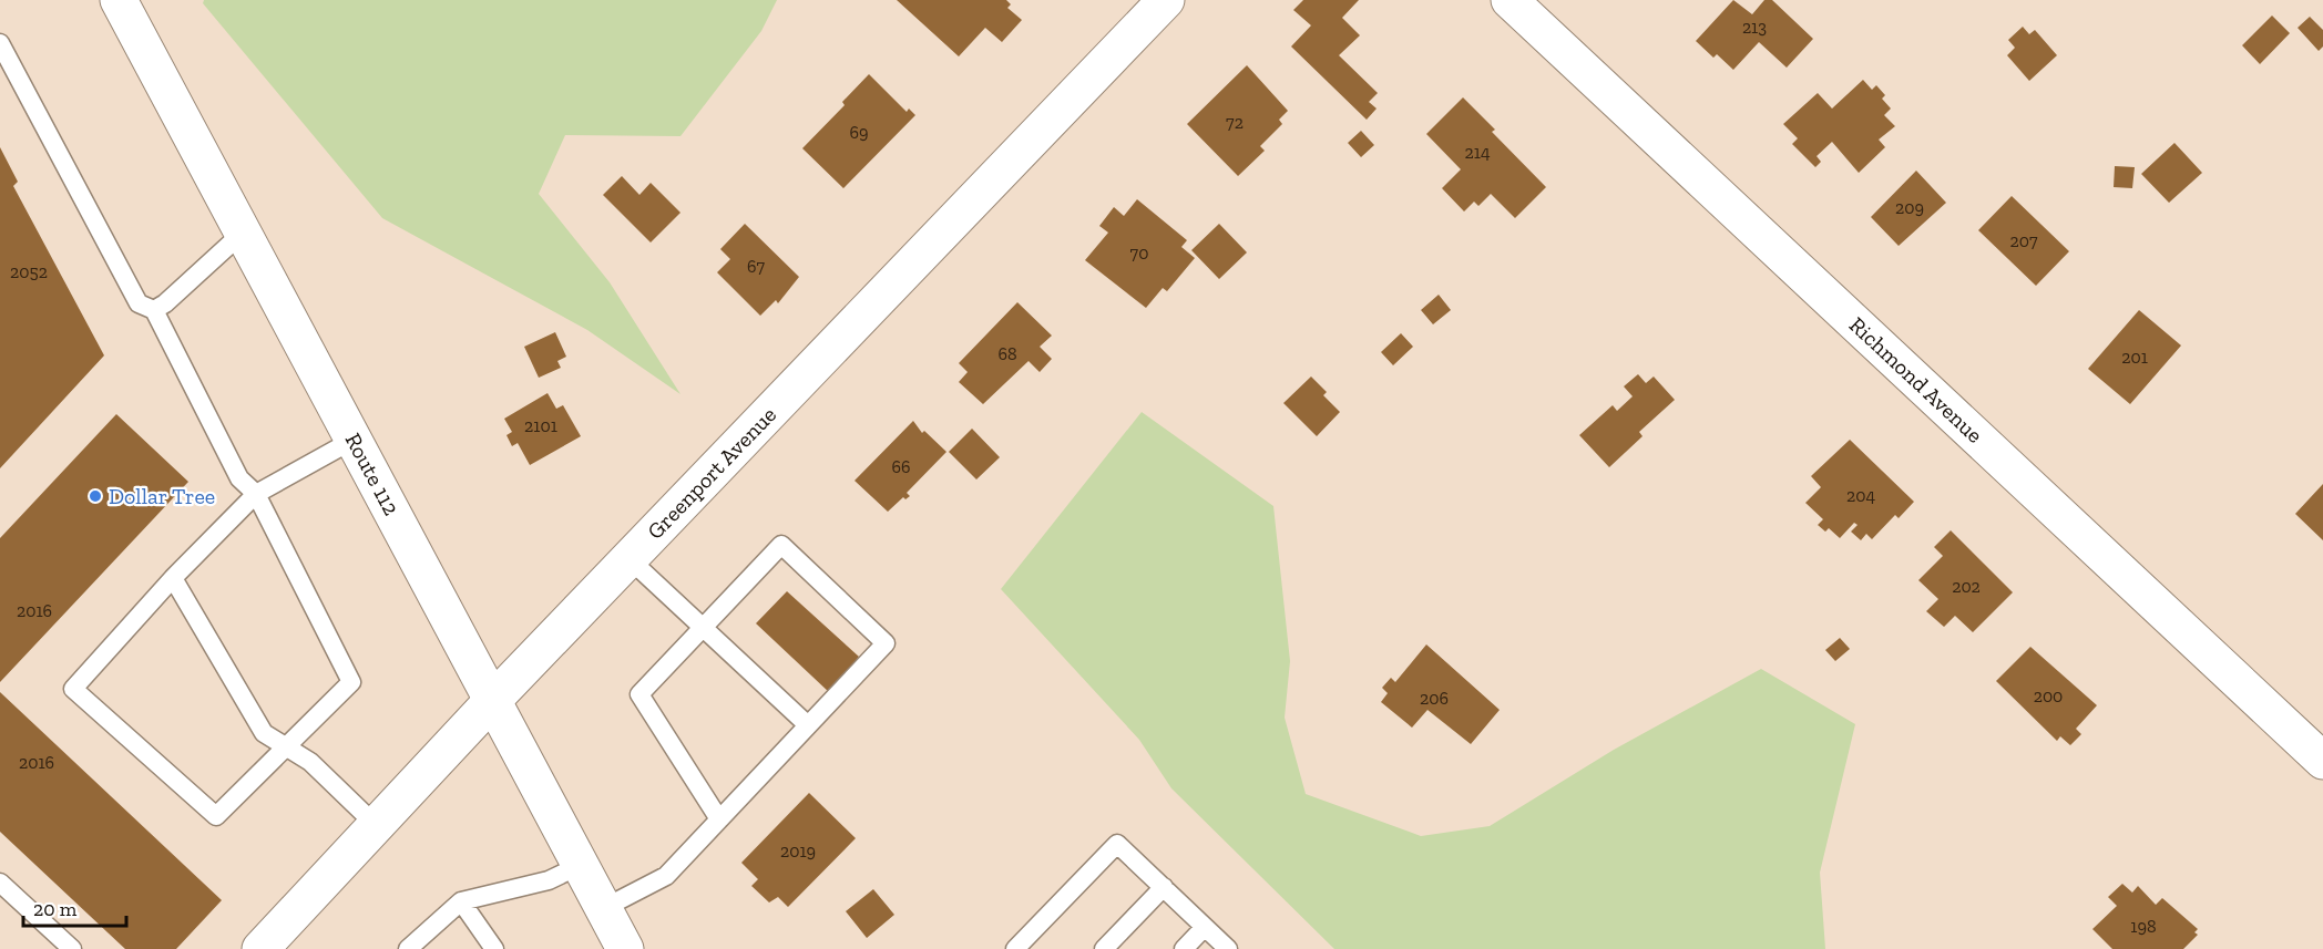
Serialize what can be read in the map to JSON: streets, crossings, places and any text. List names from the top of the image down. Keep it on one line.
{"streets":{"street":["Richmond Avenue","Greenport Avenue","Route 112"]},"crossings":[["Greenport Avenue","Route 112"]],"places":["Dollar Tree"],"house_numbers":["213","72","69","214","209","207","70","67","2052","68","201","2101","66","204","202","2016","200","206","2016","2019","198"],"scale_bar":"20 m"}
